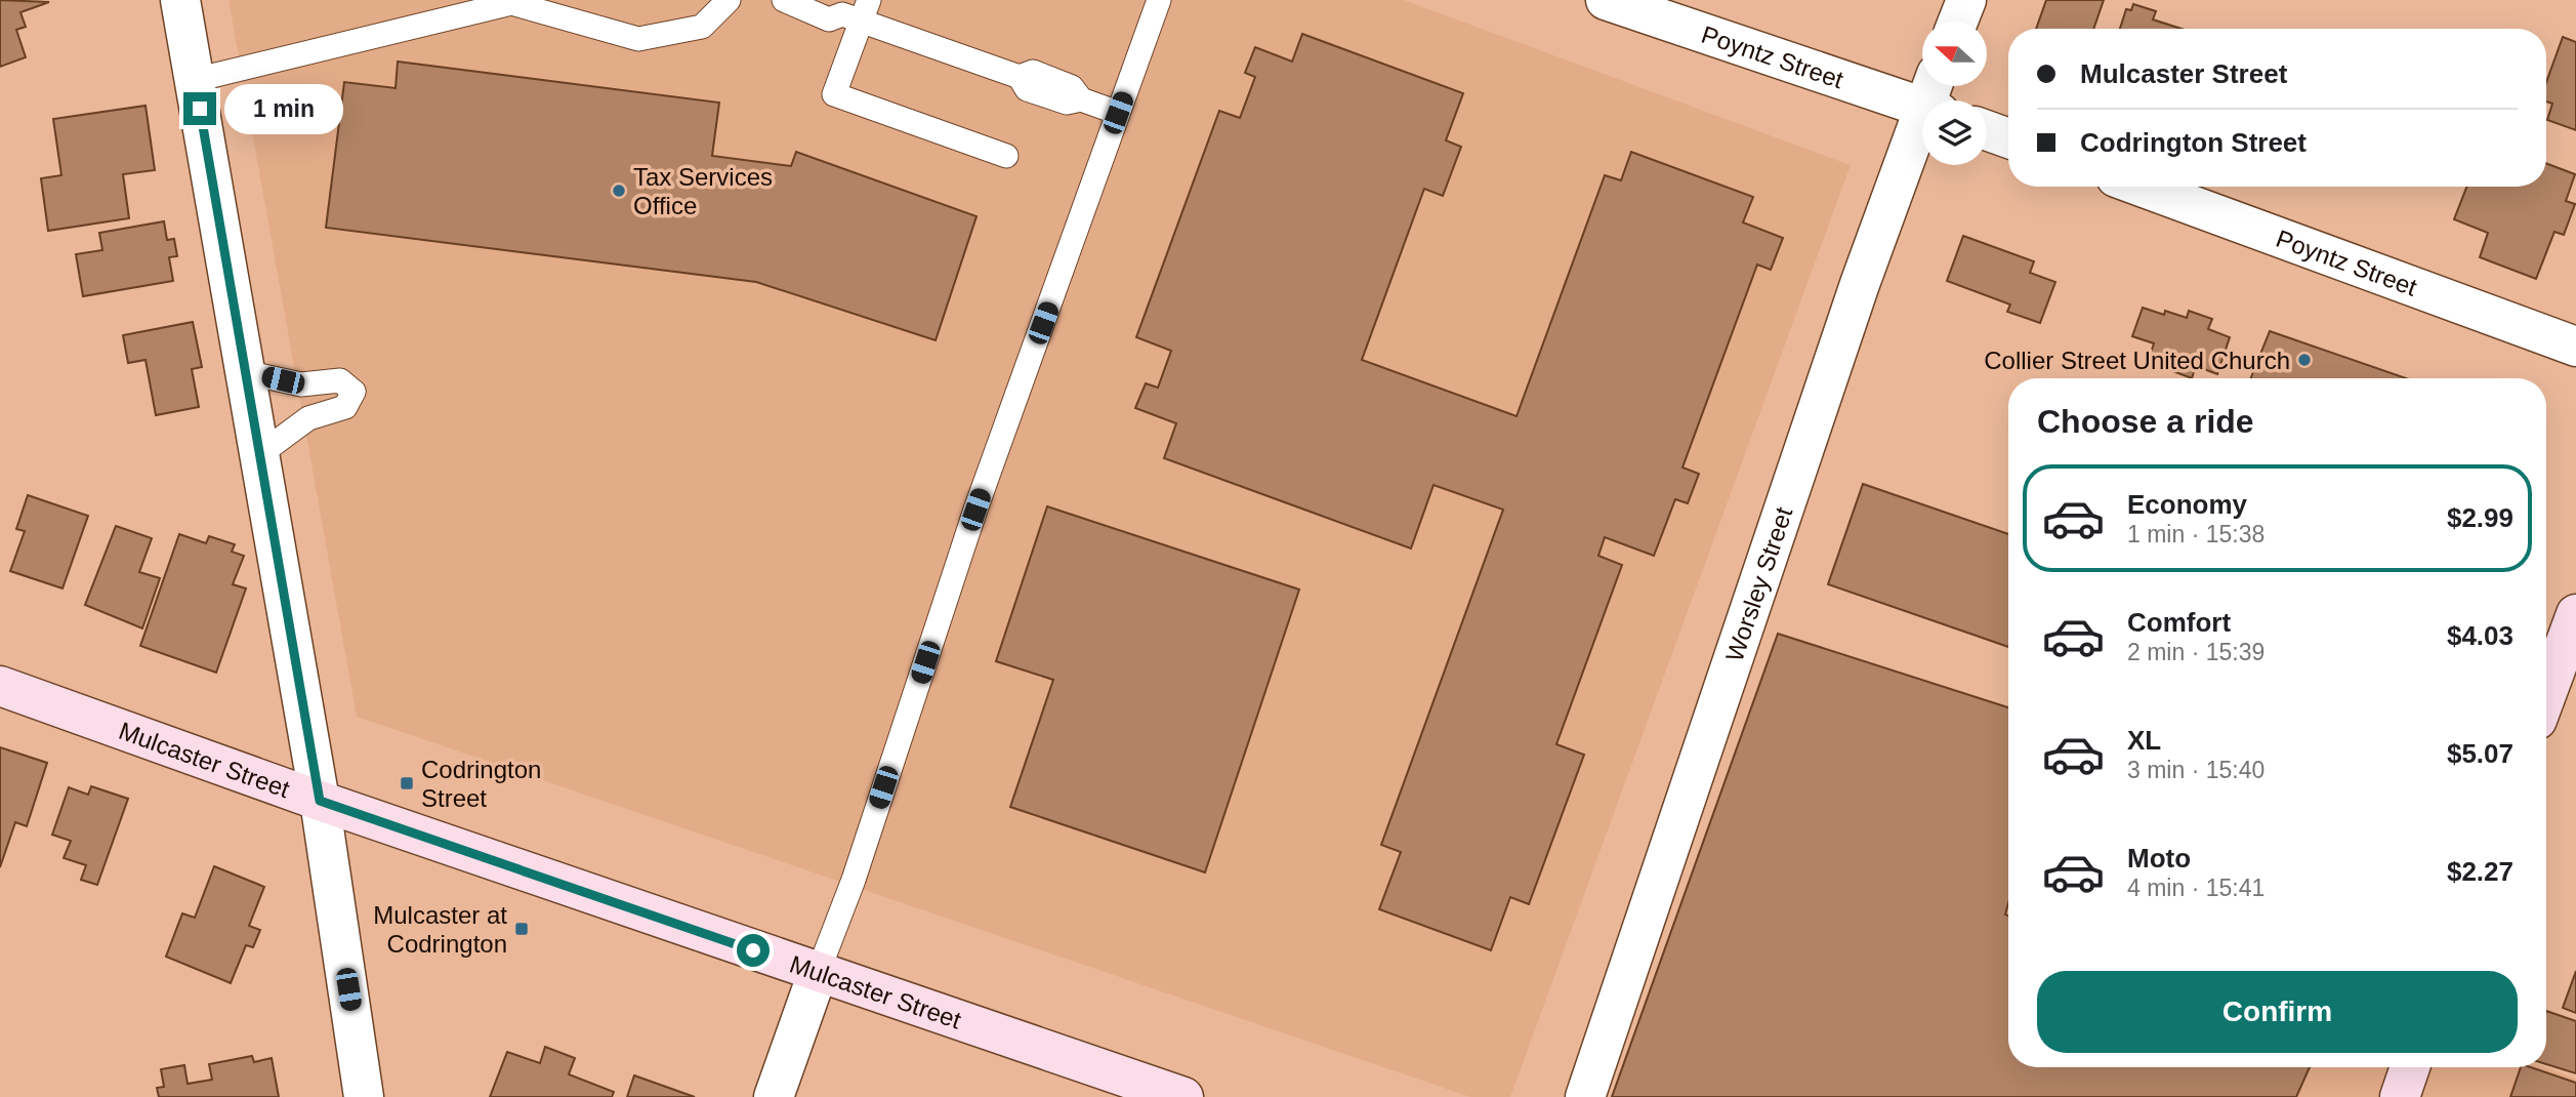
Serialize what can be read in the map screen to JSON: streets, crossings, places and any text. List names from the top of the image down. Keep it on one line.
{"streets":{"street":["Poyntz Street","Worsley Street","Mulcaster Street"]},"crossings":[["Poyntz Street","Worsley Street"]],"places":{"other":["Tax Services Office","Collier Street United Church"],"transit":["Codrington Street","Mulcaster at Codrington"]},"north":"left","page":{"banner":["Mulcaster Street","Codrington Street"],"bubble":"1 min","heading":"Choose a ride","list":[{"name":"Economy","note":"1 min · 15:38","value":"$2.99"},{"name":"Comfort","note":"2 min · 15:39","value":"$4.03"},{"name":"XL","note":"3 min · 15:40","value":"$5.07"},{"name":"Moto","note":"4 min · 15:41","value":"$2.27"}],"buttons":"Confirm"}}
